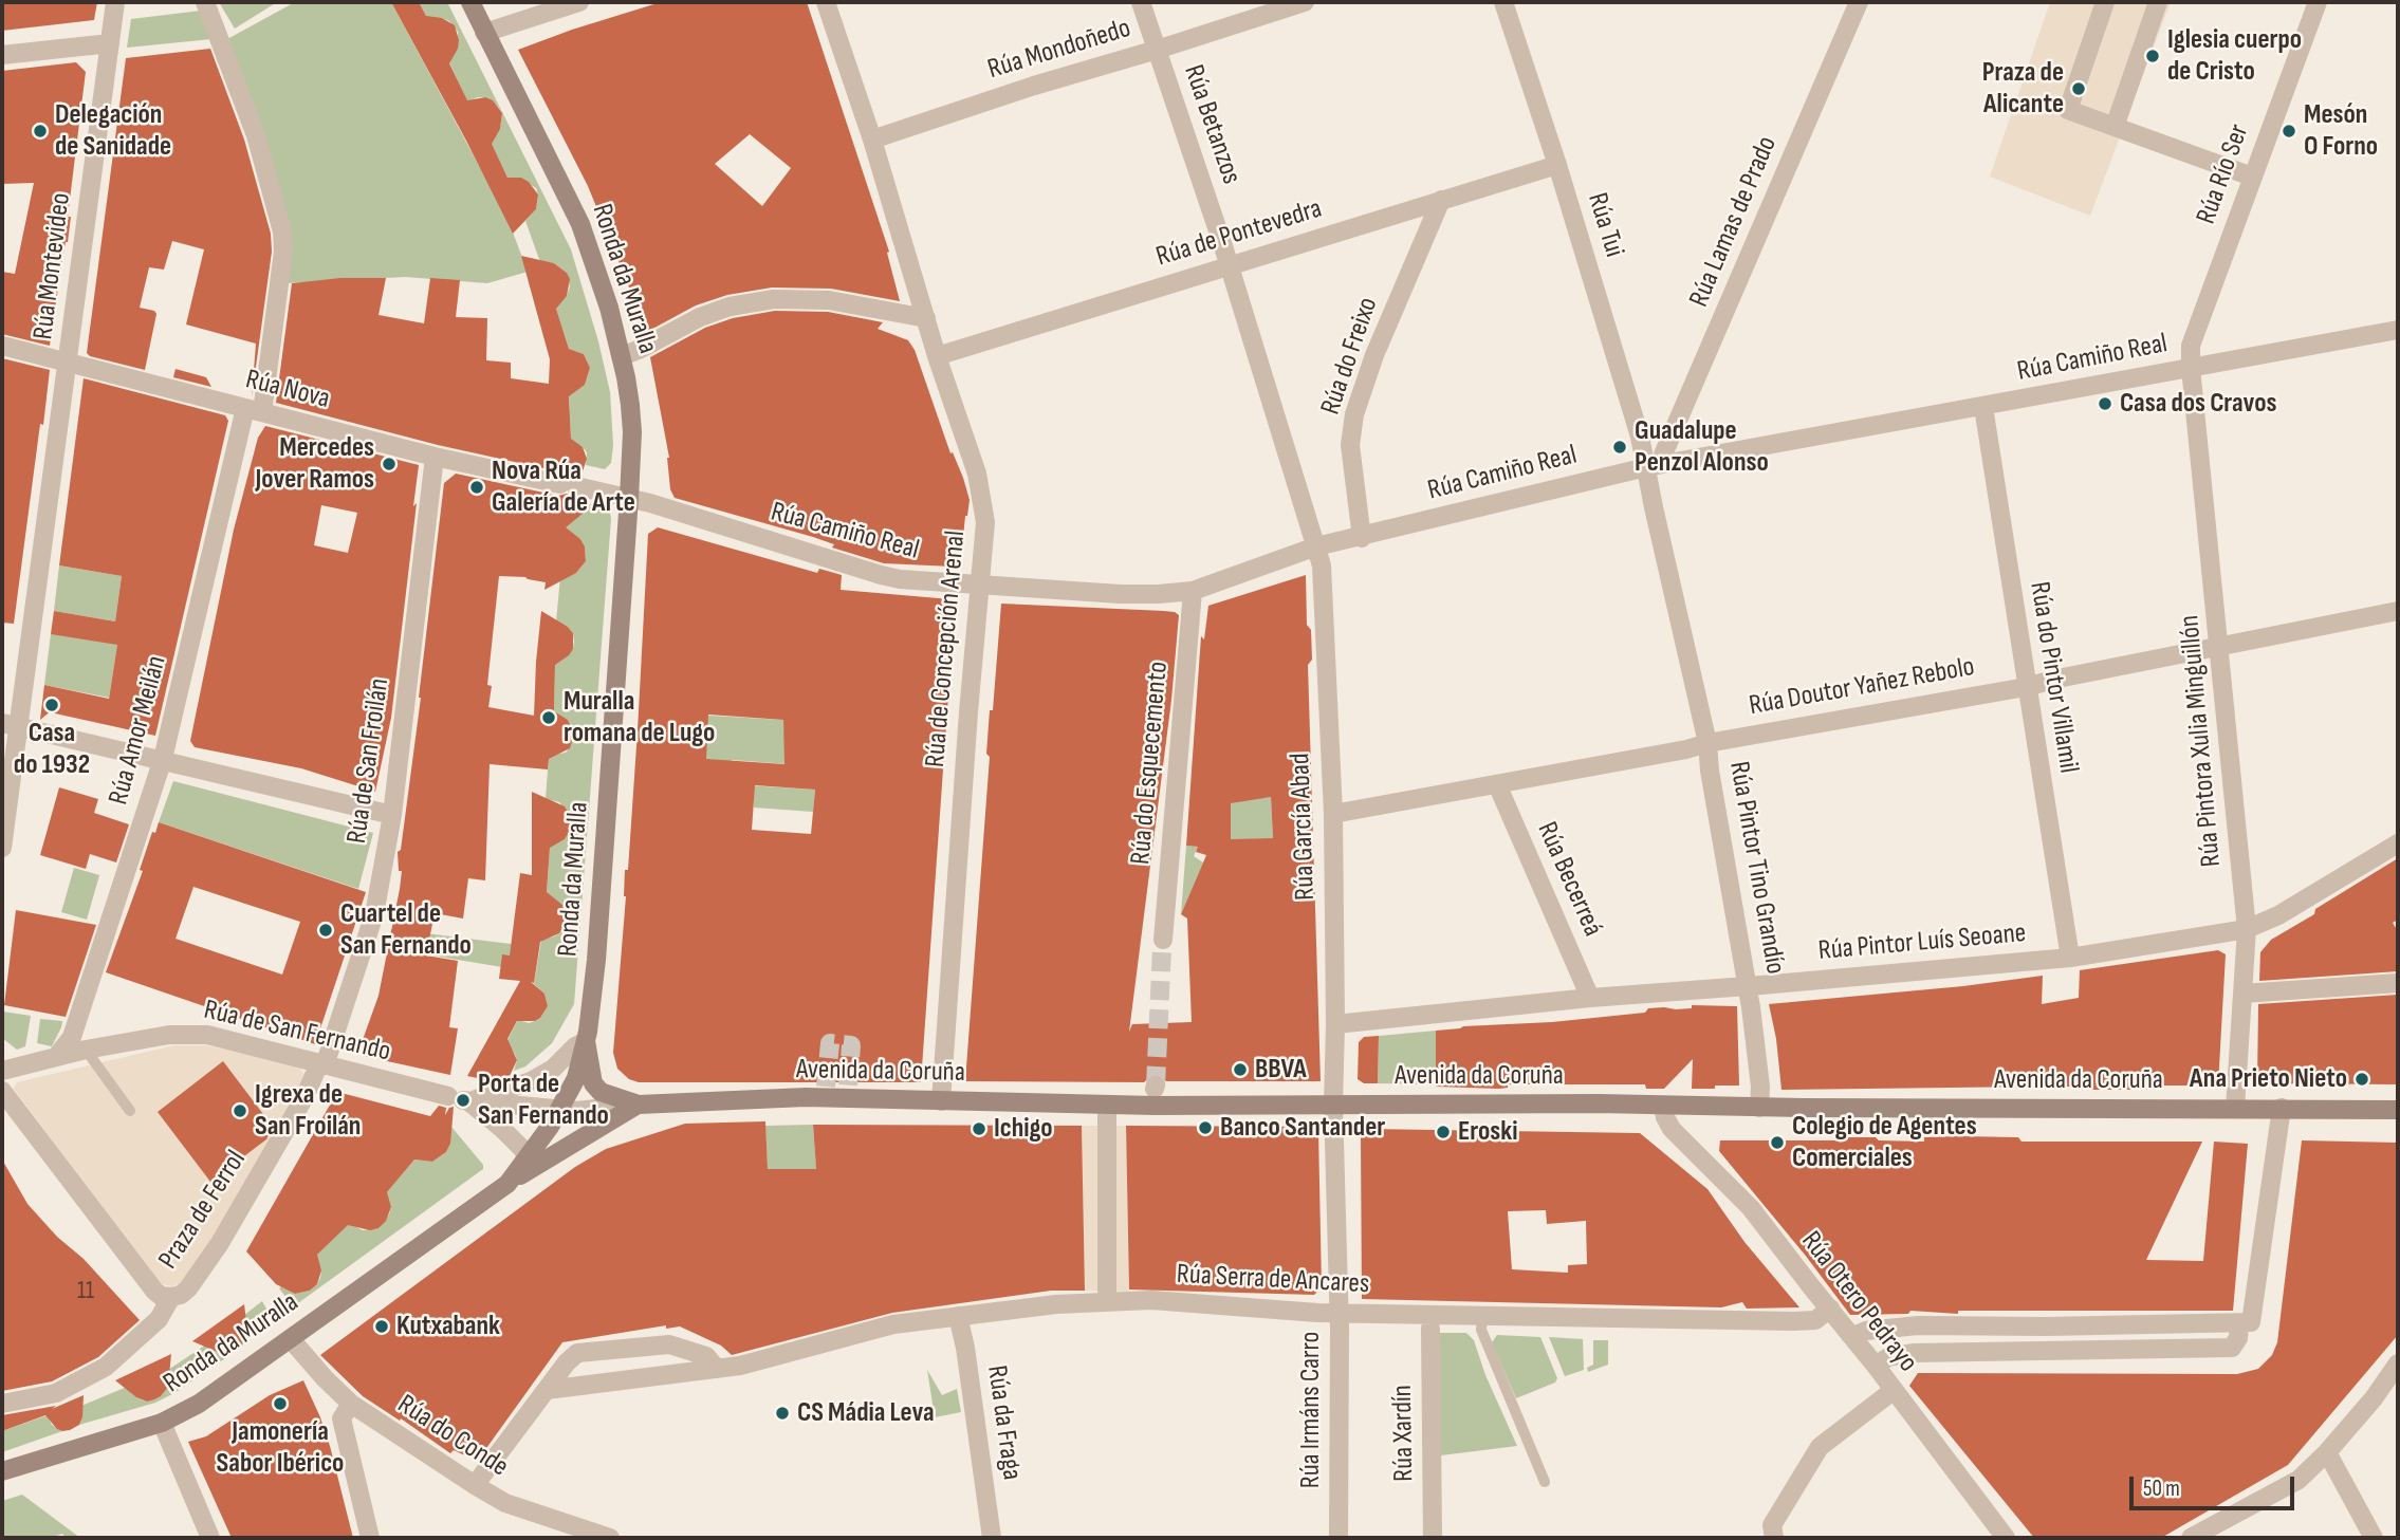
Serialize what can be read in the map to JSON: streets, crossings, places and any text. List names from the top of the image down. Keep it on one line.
{"streets":{"street":["Rúa Mondoñedo","Rúa Betanzos","Rúa Río Ser","Rúa Lamas de Prado","Rúa Tui","Rúa de Pontevedra","Rúa Montevideo","Ronda da Muralla","Rúa do Freixo","Rúa Camiño Real","Rúa Nova","Rúa de Concepción Arenal","Rúa do Pintor Villamil","Rúa Doutor Yañez Rebolo","Rúa Amor Meilán","Rúa Pintora Xulia Minguillón","Rúa de San Froilán","Rúa do Esquecemento","Rúa García Abad","Rúa Pintor Tino Grandío","Rúa Becerreá","Rúa Pintor Luís Seoane","Rúa de San Fernando","Avenida da Coruña","Praza de Ferrol","Rúa Serra de Ancares","Rúa Otero Pedrayo","Rúa Irmáns Carro","Rúa da Fraga","Rúa Xardín","Rúa do Conde"]},"crossings":[["Rúa Mondoñedo","Rúa Betanzos"],["Rúa Mondoñedo","Rúa de Concepción Arenal"],["Rúa Betanzos","Rúa de Pontevedra"],["Rúa Betanzos","Rúa Camiño Real"],["Rúa Betanzos","Rúa García Abad"],["Rúa Río Ser","Rúa Camiño Real"],["Rúa Río Ser","Rúa Pintora Xulia Minguillón"],["Rúa Lamas de Prado","Rúa Tui"],["Rúa Lamas de Prado","Rúa Camiño Real"],["Rúa Lamas de Prado","Rúa Pintor Tino Grandío"],["Rúa Tui","Rúa de Pontevedra"],["Rúa Tui","Rúa Camiño Real"],["Rúa Tui","Rúa Pintor Tino Grandío"],["Rúa de Pontevedra","Rúa do Freixo"],["Rúa de Pontevedra","Rúa de Concepción Arenal"],["Rúa Montevideo","Rúa Nova"],["Ronda da Muralla","Rúa Camiño Real"],["Ronda da Muralla","Rúa Nova"],["Ronda da Muralla","Rúa de San Fernando"],["Ronda da Muralla","Avenida da Coruña"],["Ronda da Muralla","Rúa do Conde"],["Rúa do Freixo","Rúa Camiño Real"],["Rúa Camiño Real","Rúa Nova"],["Rúa Camiño Real","Rúa de Concepción Arenal"],["Rúa Camiño Real","Rúa do Pintor Villamil"],["Rúa Camiño Real","Rúa Pintora Xulia Minguillón"],["Rúa Camiño Real","Rúa do Esquecemento"],["Rúa Camiño Real","Rúa García Abad"],["Rúa Camiño Real","Rúa Pintor Tino Grandío"],["Rúa Nova","Rúa Amor Meilán"],["Rúa Nova","Rúa de San Froilán"],["Rúa de Concepción Arenal","Avenida da Coruña"],["Rúa do Pintor Villamil","Rúa Doutor Yañez Rebolo"],["Rúa do Pintor Villamil","Rúa Pintor Luís Seoane"],["Rúa Doutor Yañez Rebolo","Rúa Pintora Xulia Minguillón"],["Rúa Doutor Yañez Rebolo","Rúa García Abad"],["Rúa Doutor Yañez Rebolo","Rúa Pintor Tino Grandío"],["Rúa Doutor Yañez Rebolo","Rúa Becerreá"],["Rúa Amor Meilán","Rúa de San Fernando"],["Rúa Pintora Xulia Minguillón","Rúa Pintor Luís Seoane"],["Rúa Pintora Xulia Minguillón","Avenida da Coruña"],["Rúa de San Froilán","Rúa de San Fernando"],["Rúa de San Froilán","Praza de Ferrol"],["Rúa García Abad","Rúa Pintor Luís Seoane"],["Rúa García Abad","Avenida da Coruña"],["Rúa García Abad","Rúa Irmáns Carro"],["Rúa Pintor Tino Grandío","Rúa Pintor Luís Seoane"],["Rúa Pintor Tino Grandío","Avenida da Coruña"],["Rúa Becerreá","Rúa Pintor Luís Seoane"],["Rúa de San Fernando","Avenida da Coruña"],["Rúa de San Fernando","Praza de Ferrol"],["Avenida da Coruña","Rúa Otero Pedrayo"],["Avenida da Coruña","Rúa Irmáns Carro"],["Rúa Serra de Ancares","Rúa Otero Pedrayo"],["Rúa Serra de Ancares","Rúa Irmáns Carro"],["Rúa Serra de Ancares","Rúa da Fraga"]],"places":["Iglesia cuerpo de Cristo","Praza de Alicante","Delegación de Sanidade","Mesón O Forno","Casa dos Cravos","Guadalupe Penzol Alonso","Mercedes Jover Ramos","Nova Rúa Galería de Arte","Casa do 1932","Muralla romana de Lugo","Cuartel de San Fernando","BBVA","Ana Prieto Nieto","Porta de San Fernando","Igrexa de San Froilán","Banco Santander","Ichigo","Eroski","Colegio de Agentes Comerciales","Kutxabank","Jamonería Sabor Ibérico","CS Mádia Leva"],"house_numbers":["11"],"scale_bar":"50 m"}
